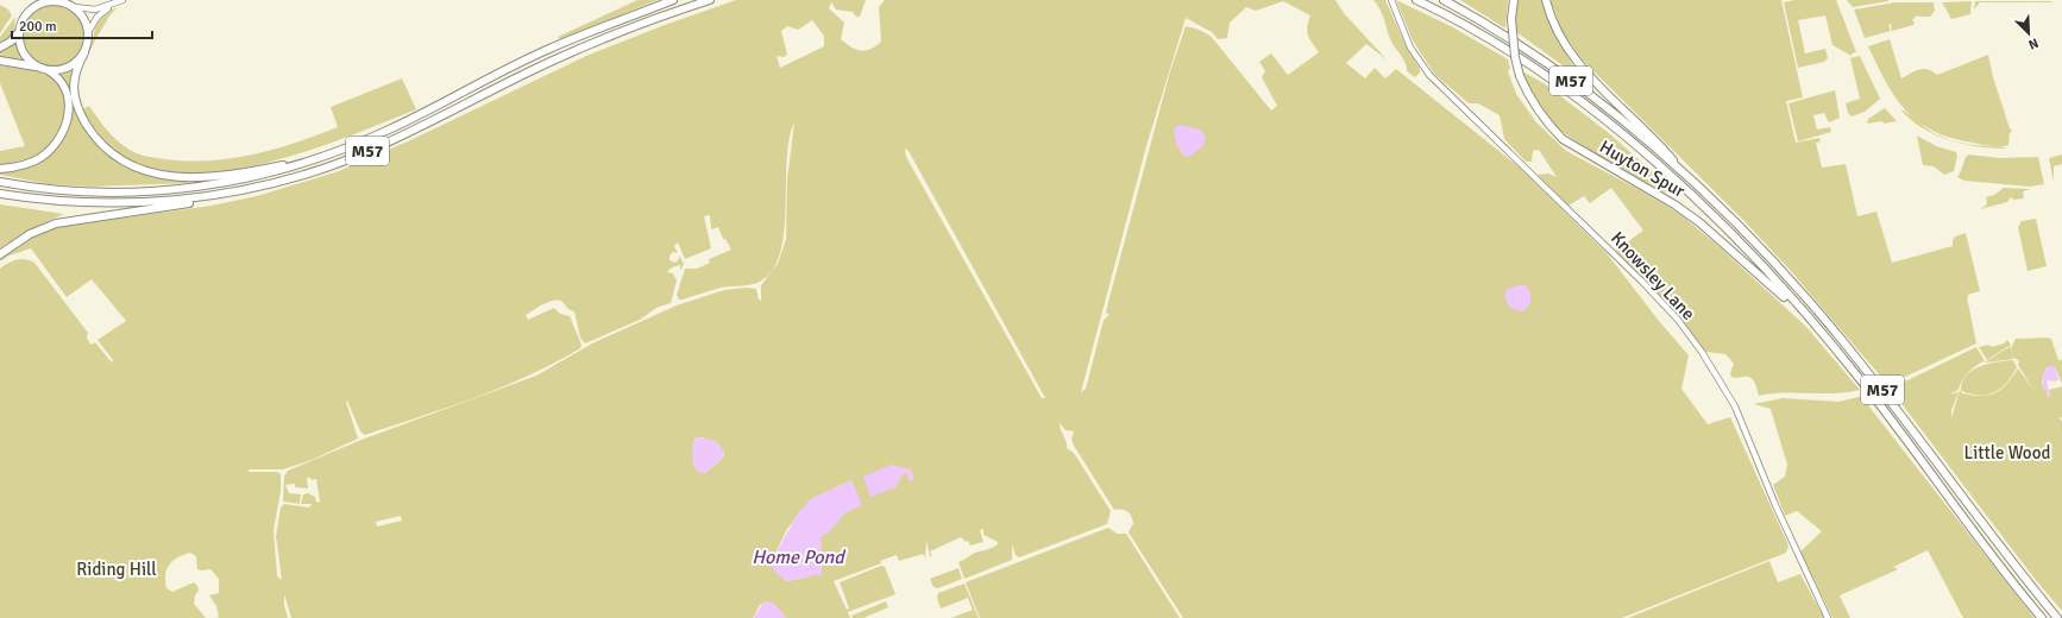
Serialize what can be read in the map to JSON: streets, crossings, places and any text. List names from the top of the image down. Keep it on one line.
{"streets":{"highway":["M57","Huyton Spur"],"main road":["Knowsley Lane"]},"crossings":[["M57","Huyton Spur"]],"water":["Home Pond"],"parks":["Little Wood","Riding Hill"],"scale_bar":"200 m","north":"bottom right"}
